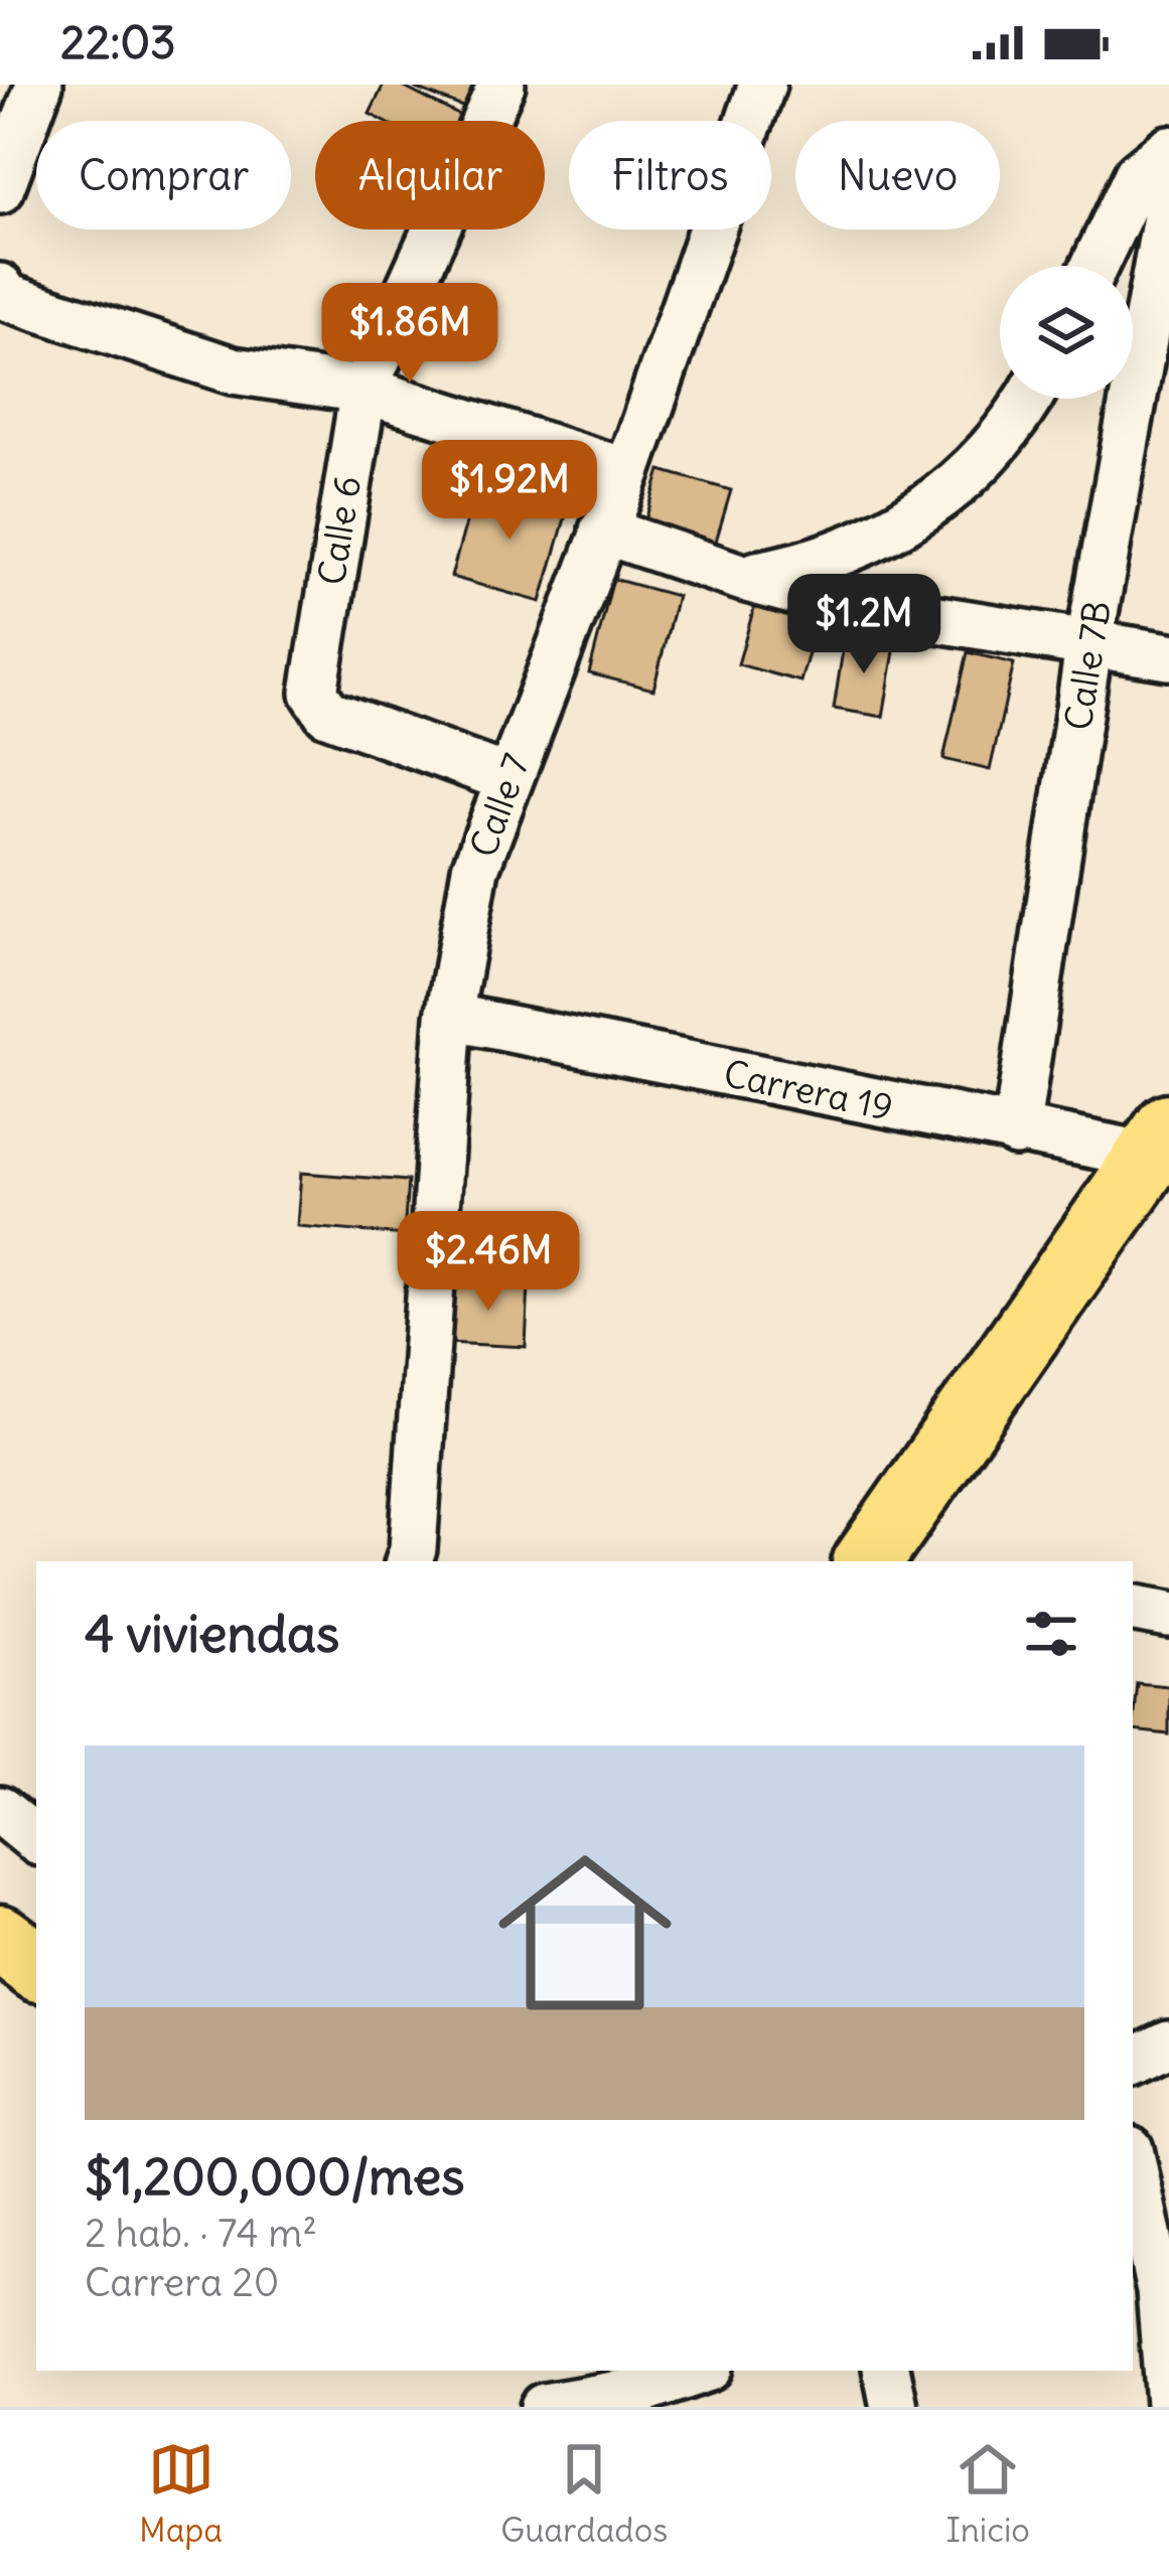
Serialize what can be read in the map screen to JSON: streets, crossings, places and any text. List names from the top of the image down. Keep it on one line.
{"streets":{"street":["Calle 6","Calle 7B","Calle 7","Carrera 19"]},"crossings":[["Calle 6","Calle 7"],["Calle 7B","Carrera 19"],["Calle 7","Carrera 19"]],"page":{"status":"22:03","chip":["Comprar","Alquilar","Filtros","Nuevo"],"price":["$1.86M","$1.92M","$1.2M","$2.46M"],"heading":"4 viviendas","list":[{"name":"$1,200,000/mes","note":"2 hab. · 74 m² · Carrera 20"}],"tabs":["Mapa","Guardados","Inicio"]}}
